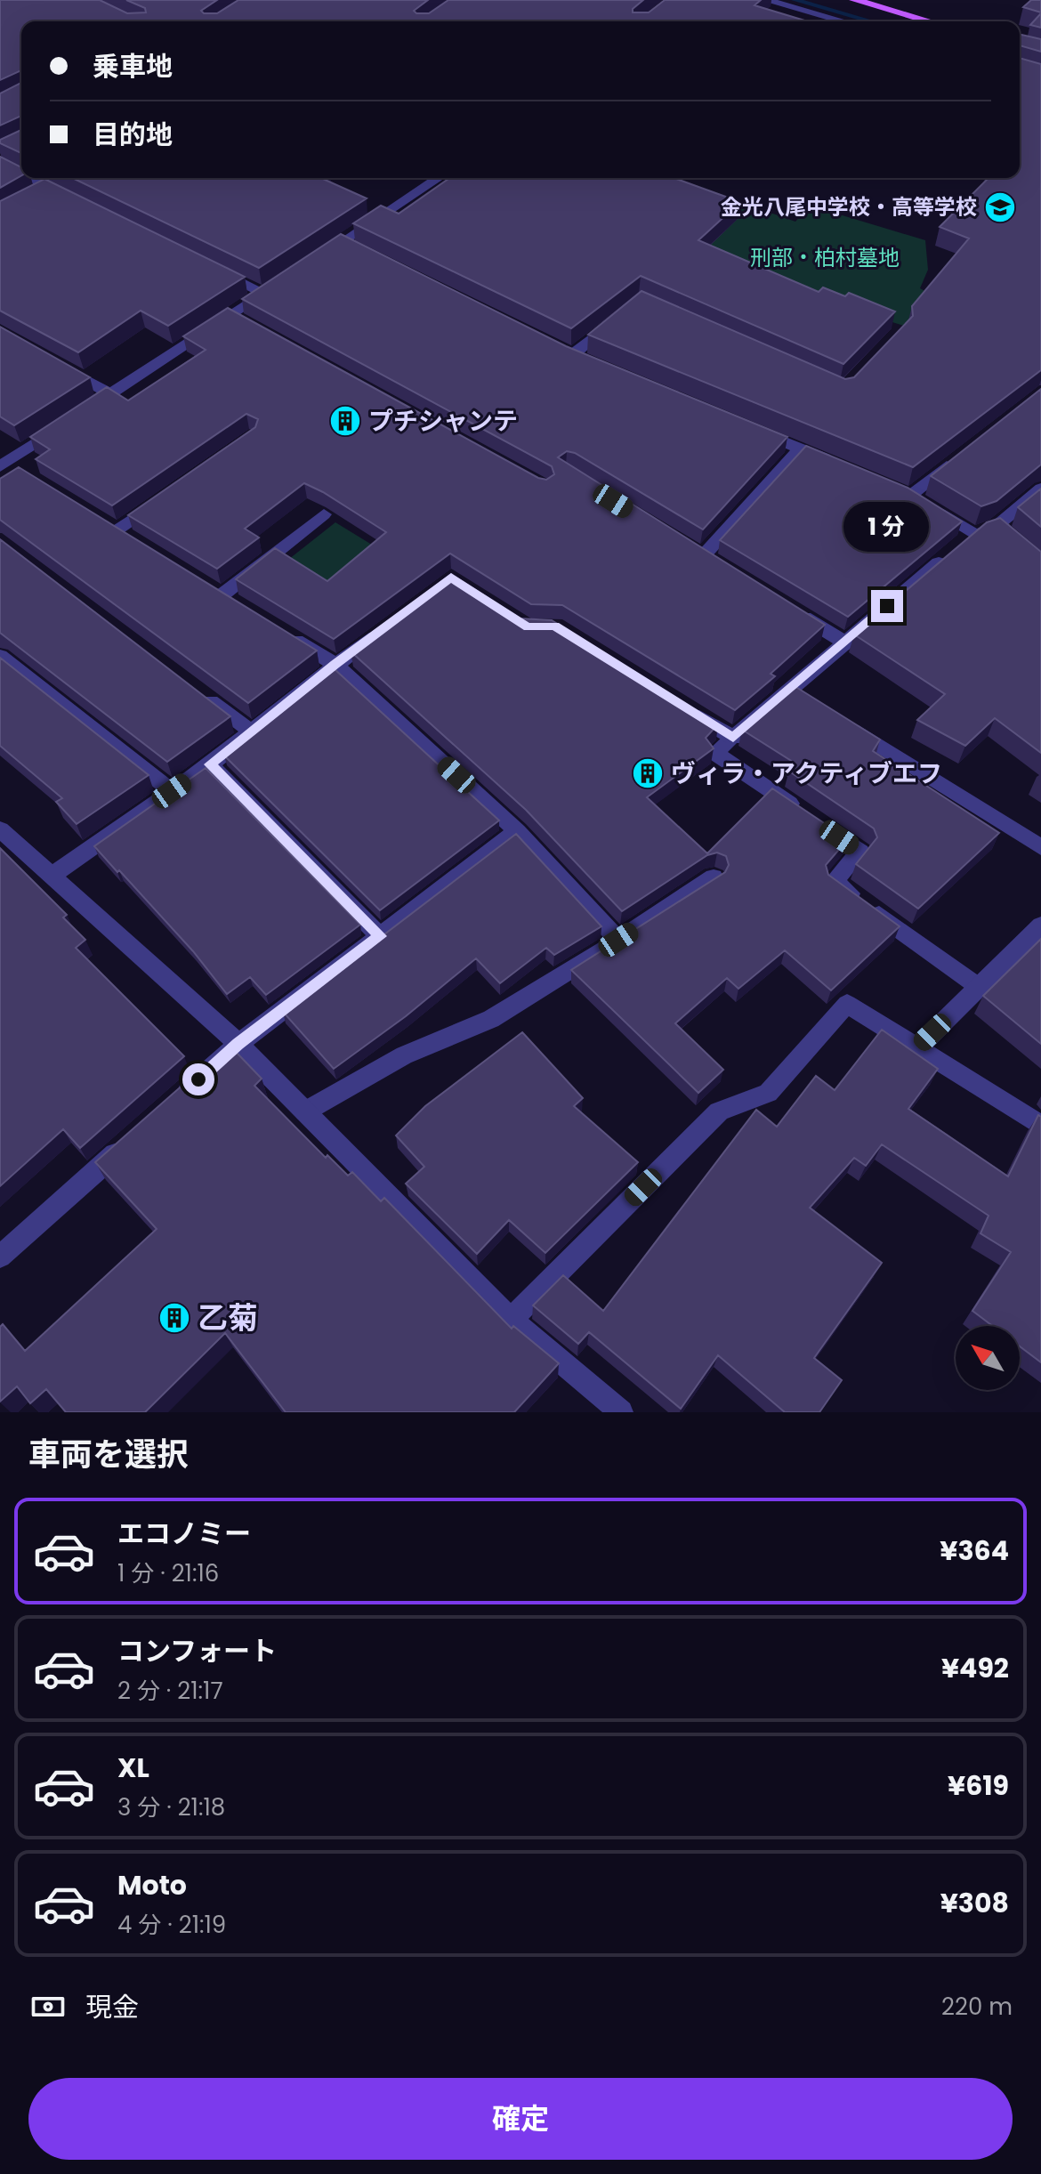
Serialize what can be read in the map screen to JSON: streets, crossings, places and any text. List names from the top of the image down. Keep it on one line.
{"parks":["刑部・柏村墓地"],"places":{"school or university":["金光八尾中学校・高等学校"],"building":["プチシャンテ","ヴィラ・アクティブエフ","乙菊"]},"north":"top left","page":{"banner":["乗車地","目的地"],"bubble":"1 分","heading":"車両を選択","list":[{"name":"エコノミー","note":"1 分 · 21:16","value":"¥364"},{"name":"コンフォート","note":"2 分 · 21:17","value":"¥492"},{"name":"XL","note":"3 分 · 21:18","value":"¥619"},{"name":"Moto","note":"4 分 · 21:19","value":"¥308"}],"pay":["現金","220 m"],"buttons":"確定"}}
